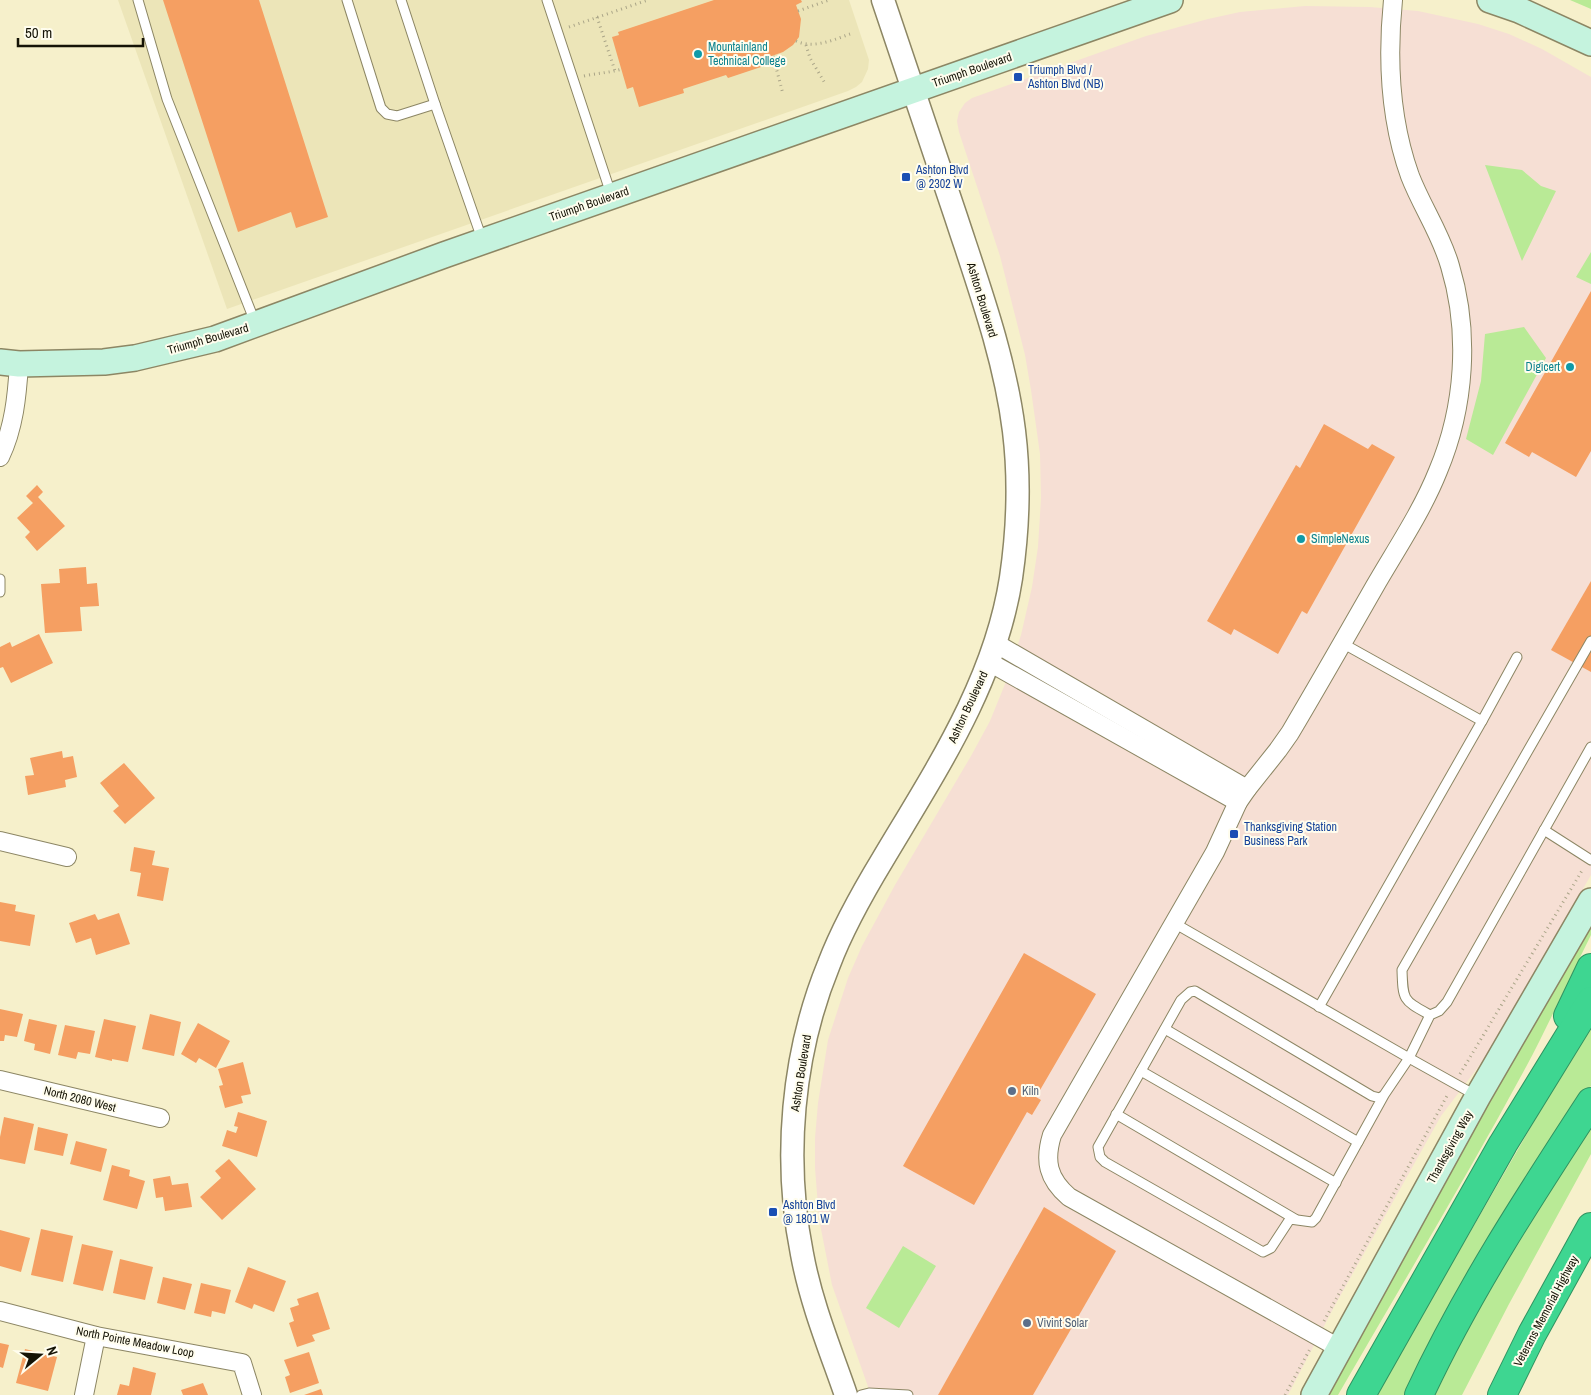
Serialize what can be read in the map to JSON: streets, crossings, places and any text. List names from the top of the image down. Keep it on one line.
{"streets":{"highway":["Veterans Memorial Highway"],"main road":["Triumph Boulevard","Thanksgiving Way"],"street":["Ashton Boulevard","North 2080 West","North Pointe Meadow Loop"]},"crossings":[["Triumph Boulevard","Ashton Boulevard"]],"places":{"other":["Mountainland Technical College","Digicert","SimpleNexus","Kiln","Vivint Solar"],"transit":["Triumph Blvd / Ashton Blvd (NB)","Ashton Blvd @ 2302 W","Thanksgiving Station Business Park","Ashton Blvd @ 1801 W"]},"scale_bar":"50 m","north":"right"}
